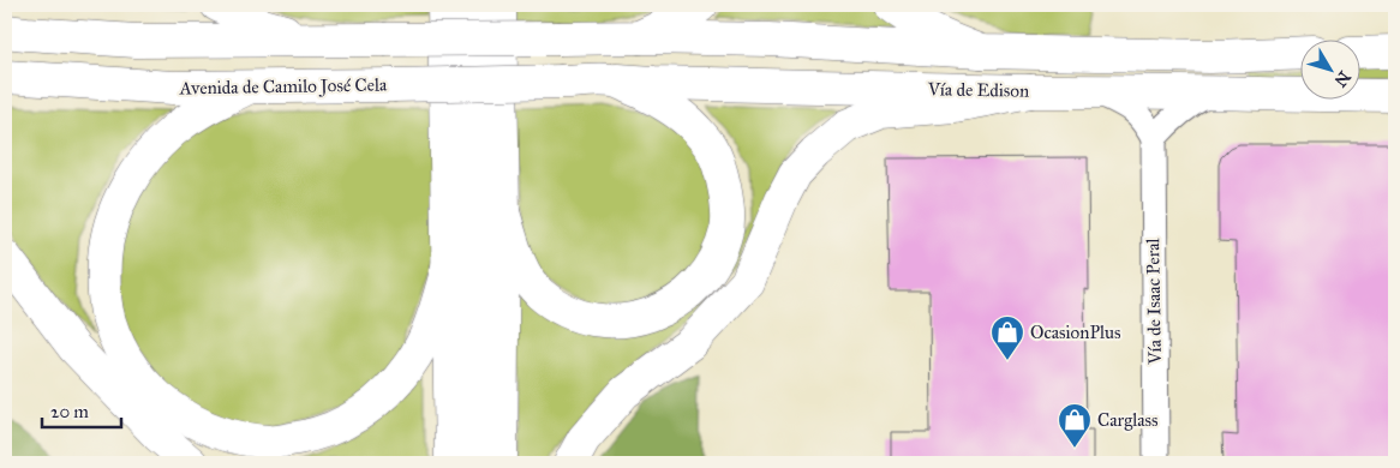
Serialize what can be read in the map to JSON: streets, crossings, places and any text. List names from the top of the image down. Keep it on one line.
{"streets":{"main road":["Avenida de Camilo José Cela","Vía de Edison"],"street":["Vía de Isaac Peral"]},"crossings":[["Avenida de Camilo José Cela","Vía de Edison"]],"places":{"shop":["OcasionPlus","Carglass"]},"scale_bar":"20 m","north":"bottom right"}
